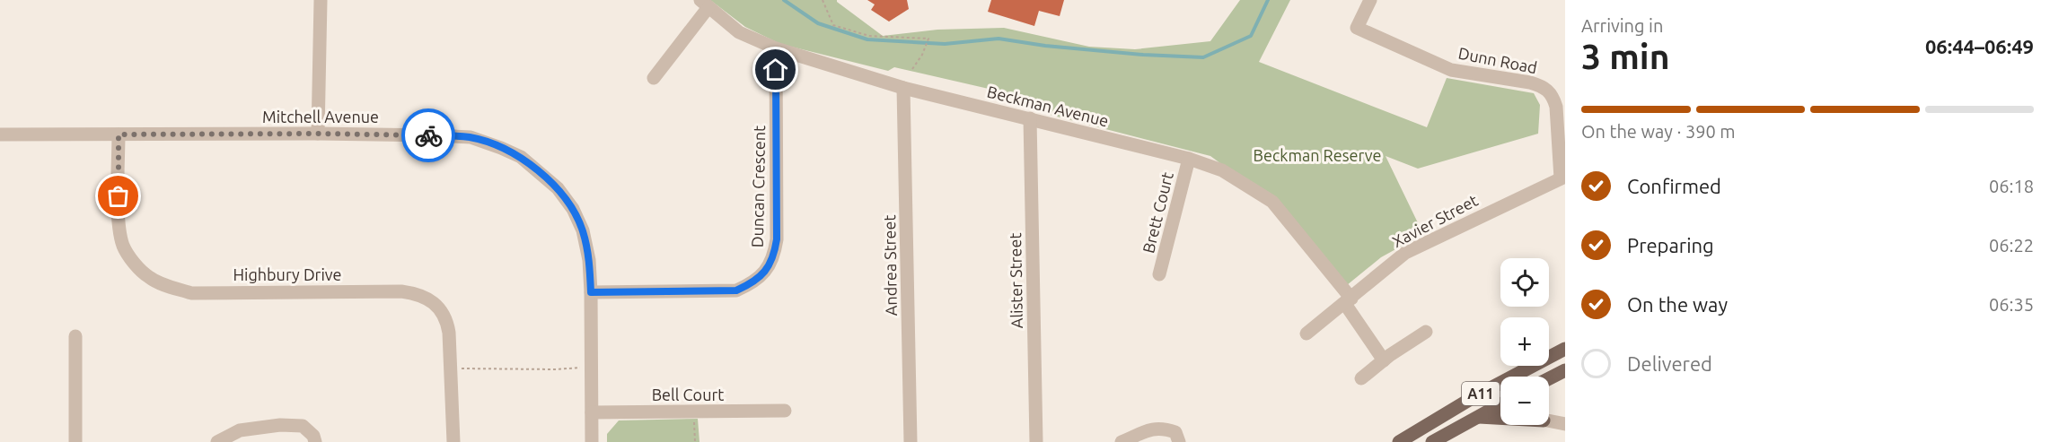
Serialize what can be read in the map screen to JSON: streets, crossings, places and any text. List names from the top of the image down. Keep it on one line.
{"streets":{"main road":["A11"],"street":["Dunn Road","Beckman Avenue","Mitchell Avenue","Duncan Crescent","Brett Court","Xavier Street","Andrea Street","Highbury Drive","Alister Street","Bell Court"]},"crossings":[["Dunn Road","Xavier Street"],["Beckman Avenue","Duncan Crescent"],["Beckman Avenue","Brett Court"],["Beckman Avenue","Xavier Street"],["Beckman Avenue","Andrea Street"],["Beckman Avenue","Alister Street"],["Mitchell Avenue","Duncan Crescent"],["Mitchell Avenue","Highbury Drive"],["Mitchell Avenue","Bell Court"]],"parks":["Beckman Reserve"],"page":{"heading":["3 min","Arriving in","06:44–06:49"],"bar":"On the way · 390 m","list":[["Confirmed","06:18"],["Preparing","06:22"],["On the way","06:35"],"Delivered"],"map_buttons":["+","−"]}}
